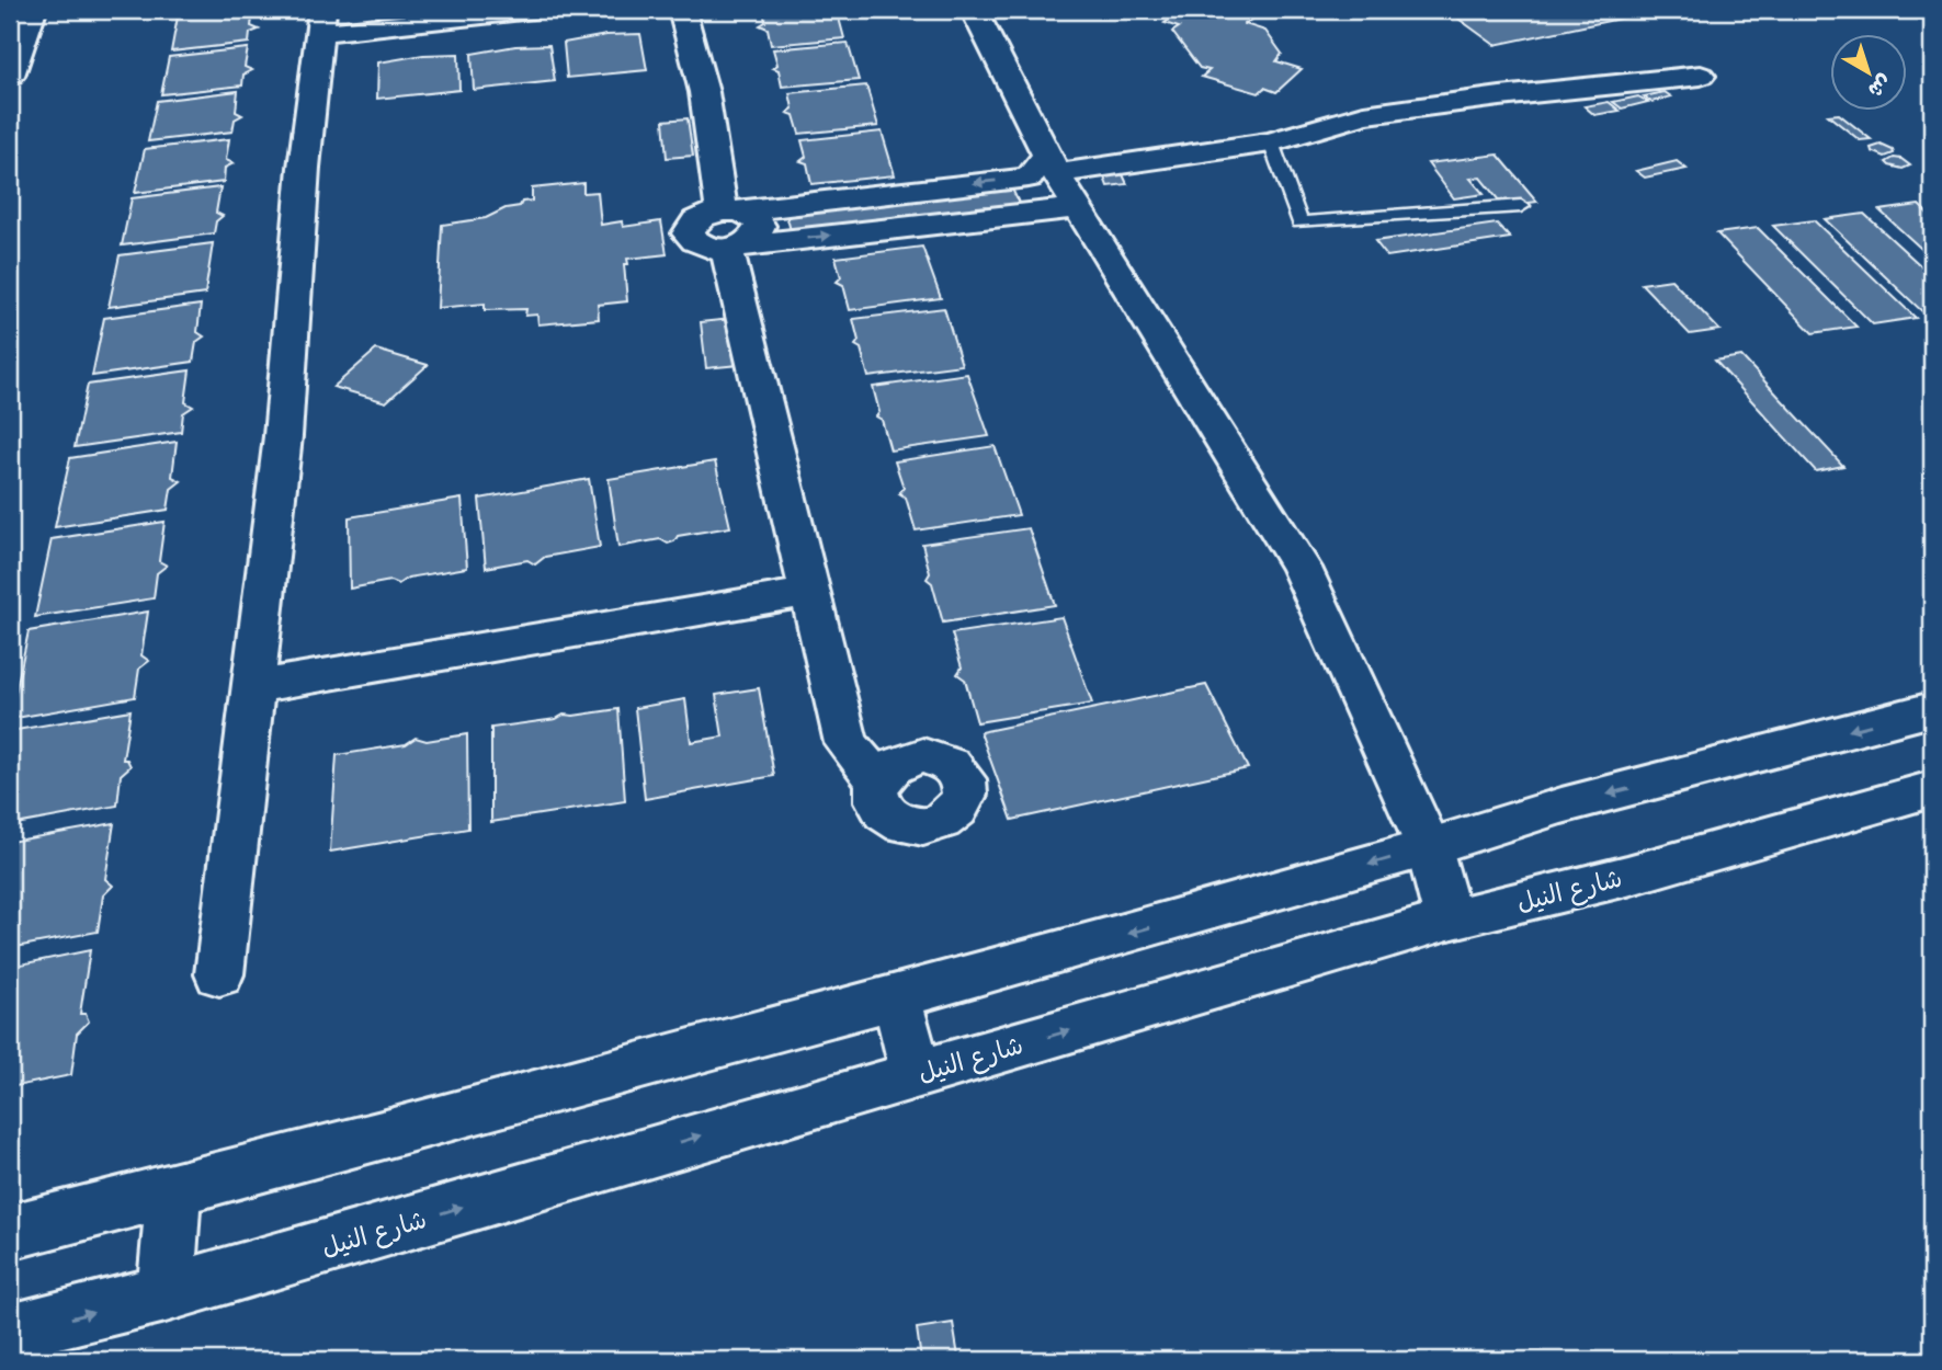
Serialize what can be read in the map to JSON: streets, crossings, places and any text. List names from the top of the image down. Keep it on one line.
{"streets":{"street":["شارع النيل"]},"north":"bottom right"}
